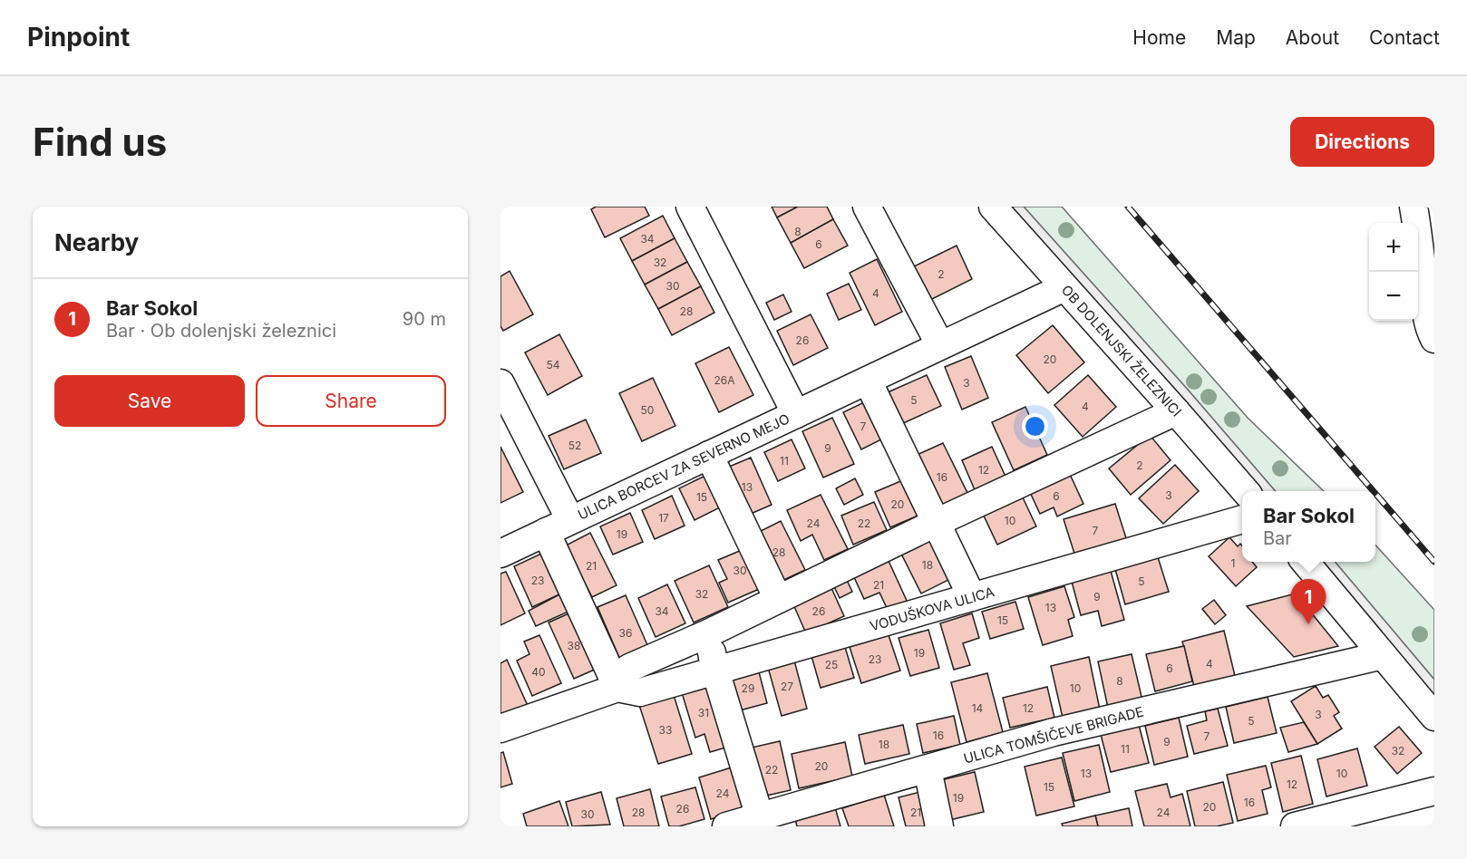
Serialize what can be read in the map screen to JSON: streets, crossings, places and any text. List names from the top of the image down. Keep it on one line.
{"streets":{"street":["OB DOLENJSKI ŽELEZNICI","ULICA BORCEV ZA SEVERNO MEJO","VODUŠKOVA ULICA","ULICA TOMŠIČEVE BRIGADE"]},"crossings":[["OB DOLENJSKI ŽELEZNICI","ULICA BORCEV ZA SEVERNO MEJO"]],"house_numbers":["8","34","6","32","2","30","4","28","26","20","54","26A","3","5","4","50","7","52","9","11","2","12","16","13","3","6","15","20","17","10","24","22","7","19","28","1","18","21","30","23","5","21","32","9","13","34","26","15","36","38","19","23","4","25","6","40","8","27","29","10","14","12","31","3","5","33","16","7","9","18","11","32","20","22","13","10","12","15","24","19","16","20","26","28","21","24","30"],"page":{"header":"Pinpoint","nav":["Home","Map","About","Contact"],"buttons":["Directions",["Save","Share"]],"title":"Find us","heading":"Nearby","map_buttons":["+","−"],"list":[{"mark":"1","name":"Bar Sokol","note":"Bar · Ob dolenjski železnici","value":"90 m"}],"popup":["Bar Sokol","Bar"],"pins":"1"}}
